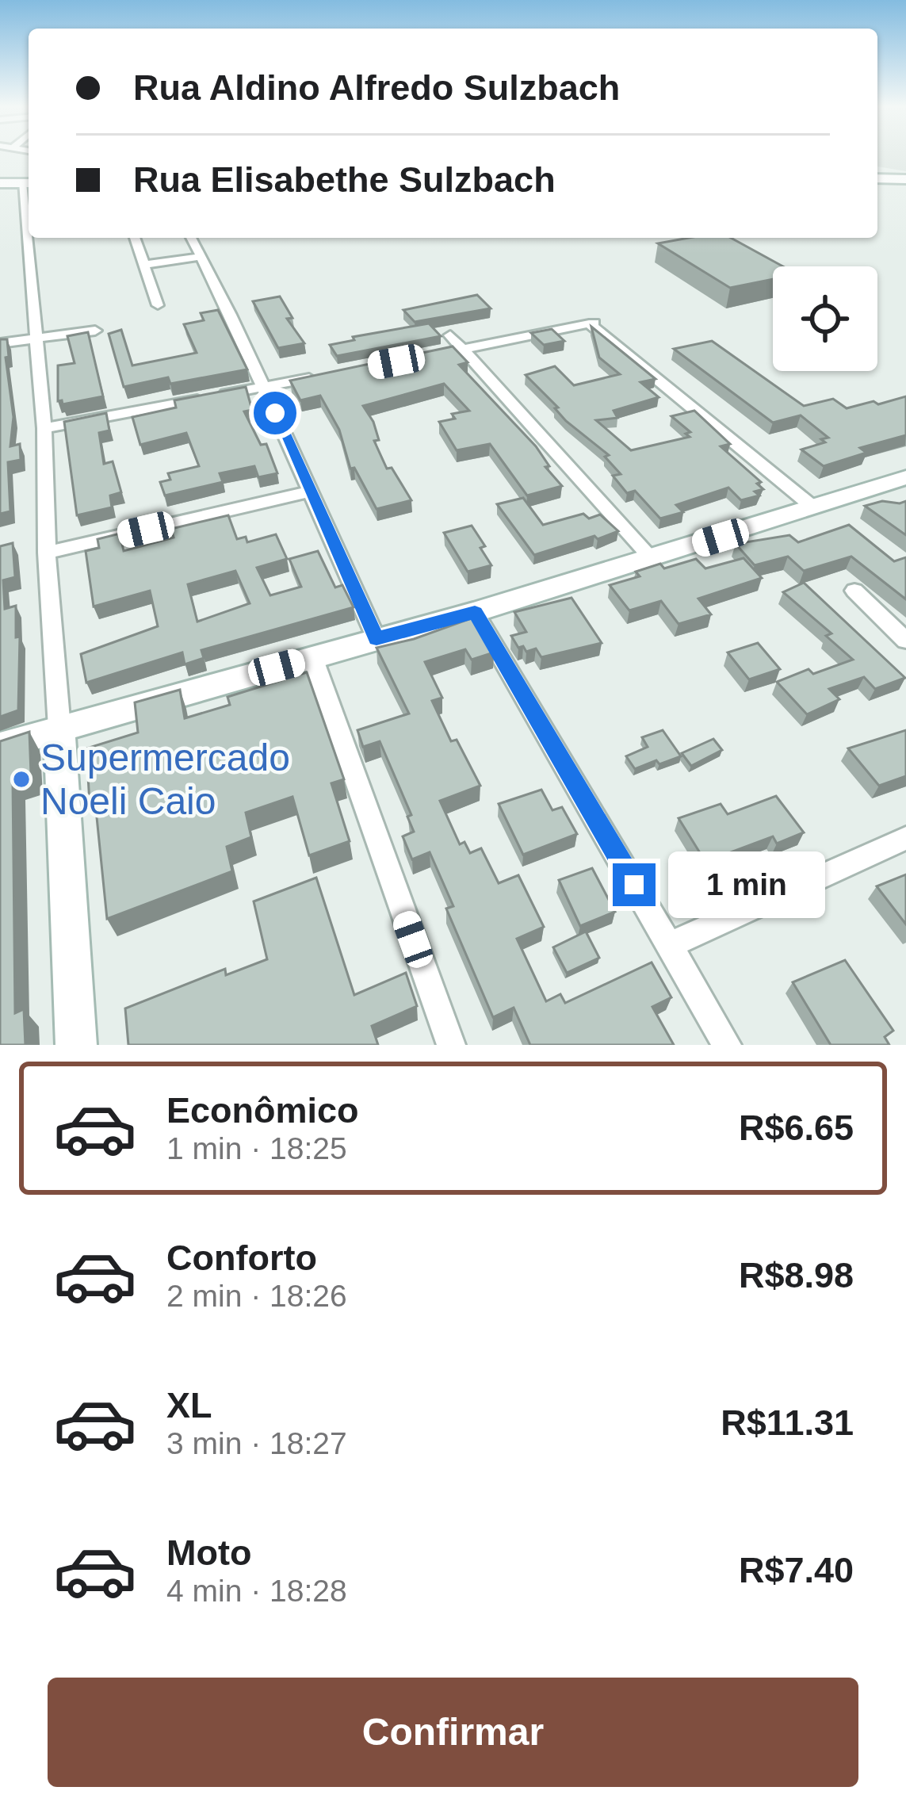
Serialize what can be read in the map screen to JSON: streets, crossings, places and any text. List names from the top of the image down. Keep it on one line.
{"places":["Supermercado Noeli Caio"],"page":{"banner":["Rua Aldino Alfredo Sulzbach","Rua Elisabethe Sulzbach"],"bubble":"1 min","list":[{"name":"Econômico","note":"1 min · 18:25","value":"R$6.65"},{"name":"Conforto","note":"2 min · 18:26","value":"R$8.98"},{"name":"XL","note":"3 min · 18:27","value":"R$11.31"},{"name":"Moto","note":"4 min · 18:28","value":"R$7.40"}],"buttons":"Confirmar"}}
